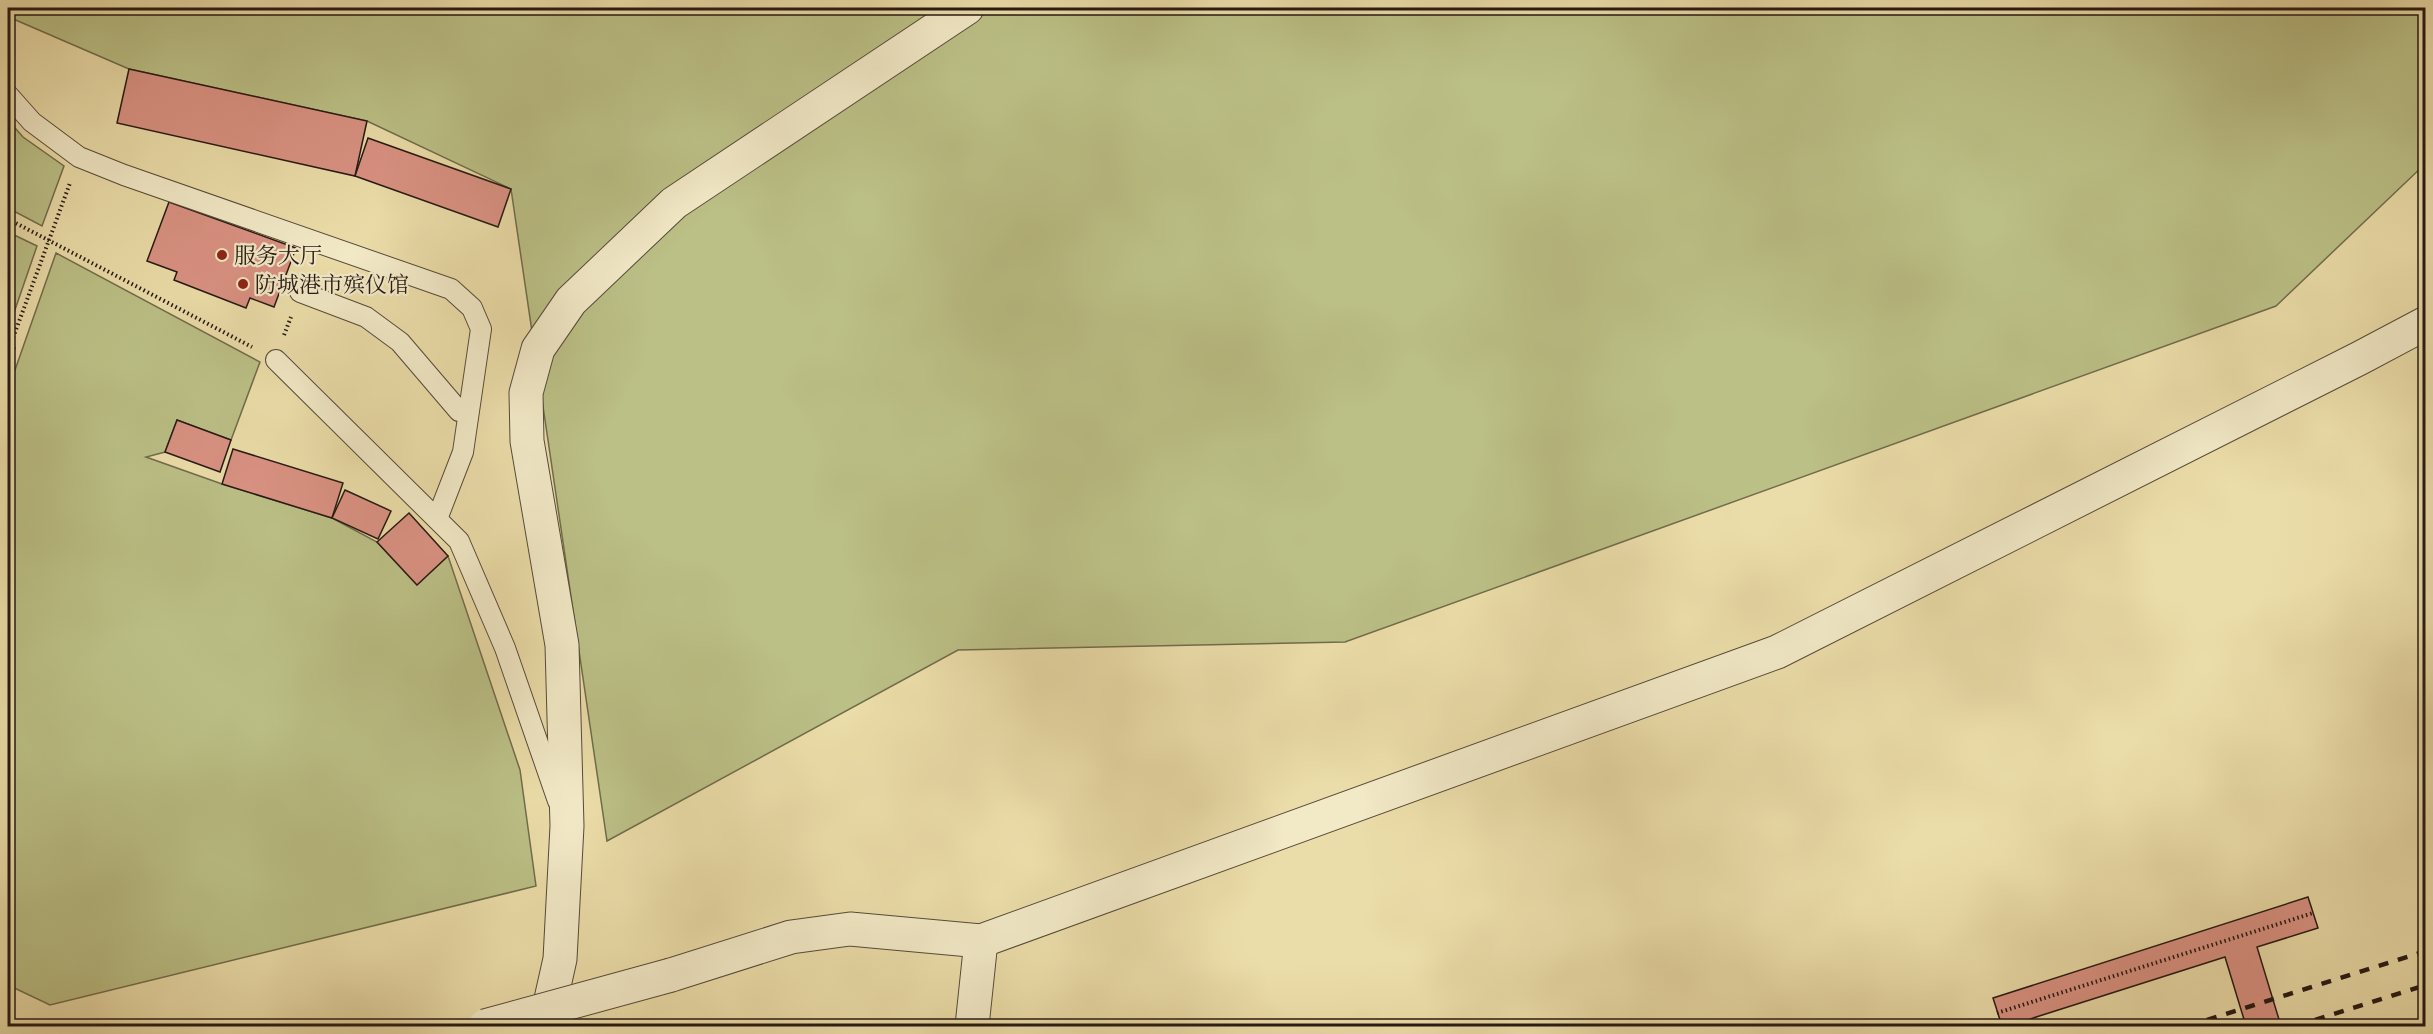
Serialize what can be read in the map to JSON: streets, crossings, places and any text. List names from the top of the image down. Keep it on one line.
{"places":["服务大厅","防城港市殡仪馆"]}
